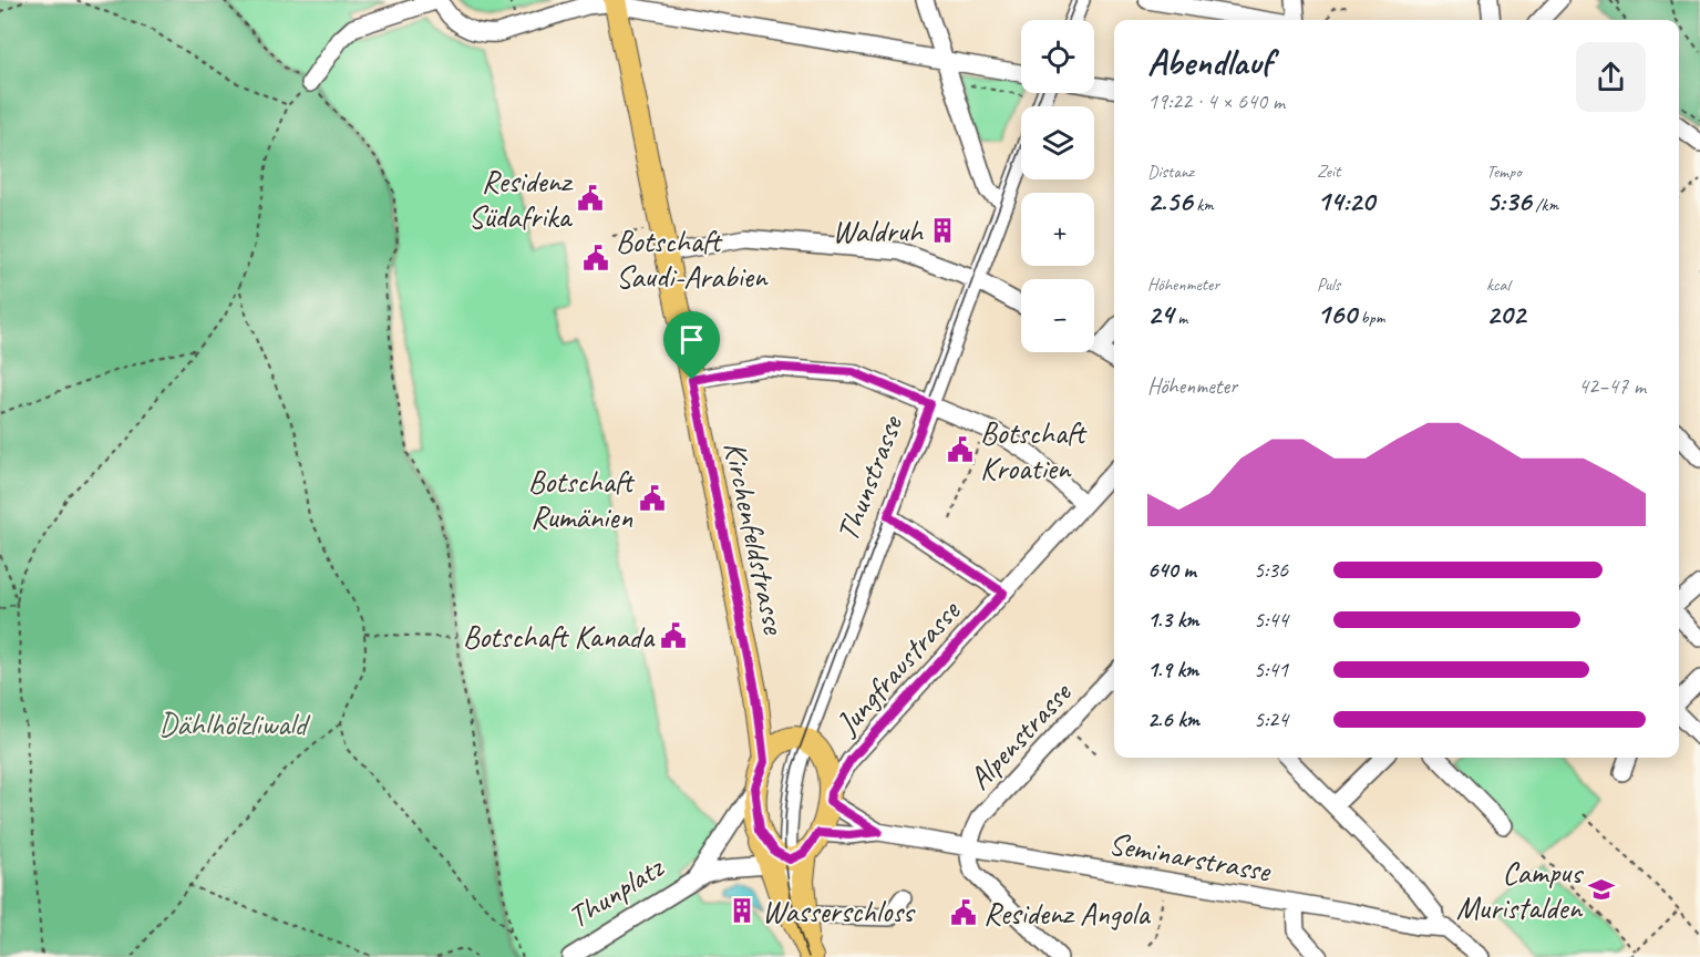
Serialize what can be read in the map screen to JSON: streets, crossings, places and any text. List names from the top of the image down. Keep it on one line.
{"streets":{"main road":["Kirchenfeldstrasse","Thunplatz"],"street":["Thunstrasse","Jungfraustrasse","Alpenstrasse","Seminarstrasse"]},"crossings":[["Thunstrasse","Kirchenfeldstrasse"],["Thunstrasse","Seminarstrasse"],["Thunstrasse","Thunplatz"],["Kirchenfeldstrasse","Thunplatz"],["Jungfraustrasse","Seminarstrasse"],["Alpenstrasse","Seminarstrasse"],["Seminarstrasse","Thunplatz"]],"parks":["Dählhölzliwald"],"places":{"public building":["Residenz Südafrika","Botschaft Saudi-Arabien","Botschaft Kroatien","Botschaft Rumänien","Botschaft Kanada","Residenz Angola"],"building":["Waldruh","Wasserschloss"],"school or university":["Campus Muristalden"]},"page":{"map_buttons":["+","−"],"heading":["Abendlauf","19:22 · 4 × 640 m"],"stats":[["Distanz","2.56 km"],["Zeit","14:20"],["Tempo","5:36 /km"],["Höhenmeter","24 m"],["Puls","160 bpm"],["kcal","202"]],"chart":["Höhenmeter","42–47 m"],"list":[{"name":"640 m","note":"5:36"},{"name":"1.3 km","note":"5:44"},{"name":"1.9 km","note":"5:41"},{"name":"2.6 km","note":"5:24"}]}}
